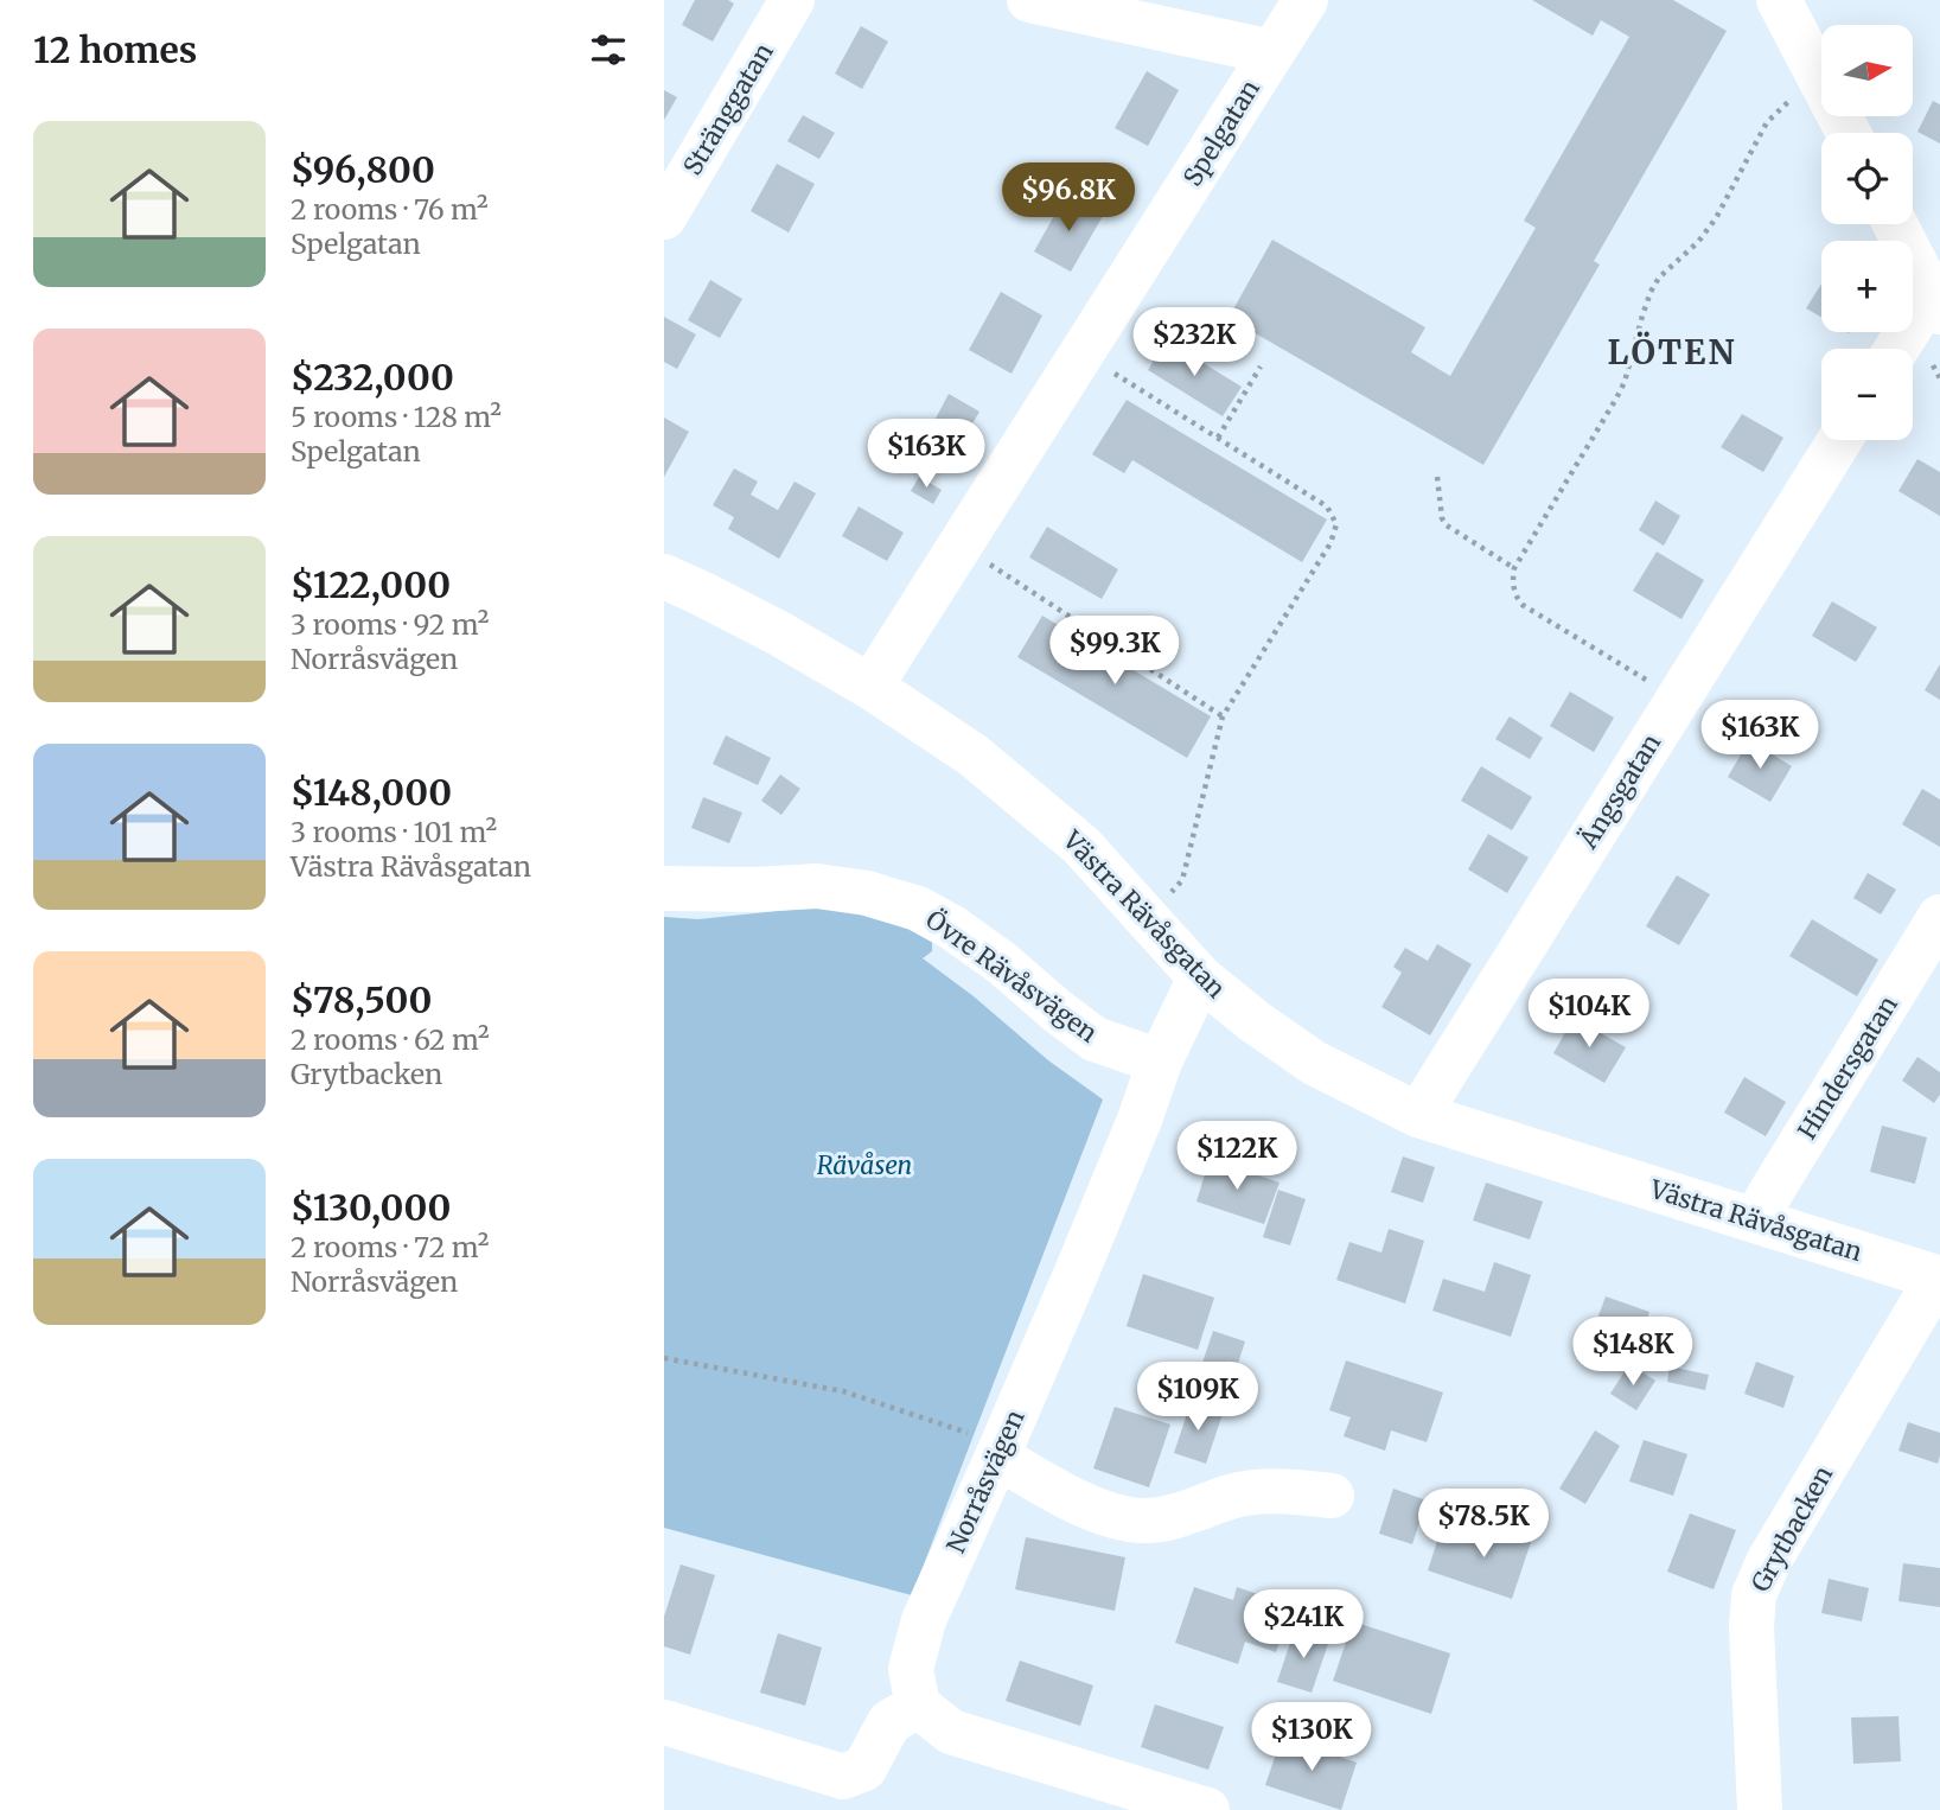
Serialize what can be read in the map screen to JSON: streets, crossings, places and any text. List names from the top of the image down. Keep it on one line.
{"streets":{"street":["Stränggatan","Spelgatan","Ängsgatan","Västra Rävåsgatan","Övre Rävåsvägen","Hindersgatan","Norråsvägen","Grytbacken"]},"crossings":[["Spelgatan","Västra Rävåsgatan"],["Ängsgatan","Västra Rävåsgatan"],["Västra Rävåsgatan","Hindersgatan"],["Västra Rävåsgatan","Norråsvägen"],["Västra Rävåsgatan","Grytbacken"],["Övre Rävåsvägen","Norråsvägen"]],"districts":["LÖTEN"],"parks":["Rävåsen"],"north":"right","page":{"heading":"12 homes","map_buttons":["+","−"],"list":[{"name":"$96,800","note":"2 rooms · 76 m² · Spelgatan"},{"name":"$232,000","note":"5 rooms · 128 m² · Spelgatan"},{"name":"$122,000","note":"3 rooms · 92 m² · Norråsvägen"},{"name":"$148,000","note":"3 rooms · 101 m² · Västra Rävåsgatan"},{"name":"$78,500","note":"2 rooms · 62 m² · Grytbacken"},{"name":"$130,000","note":"2 rooms · 72 m² · Norråsvägen"}],"price":["$96.8K","$232K","$163K","$99.3K","$163K","$104K","$122K","$148K","$109K","$78.5K","$241K","$130K"]}}
